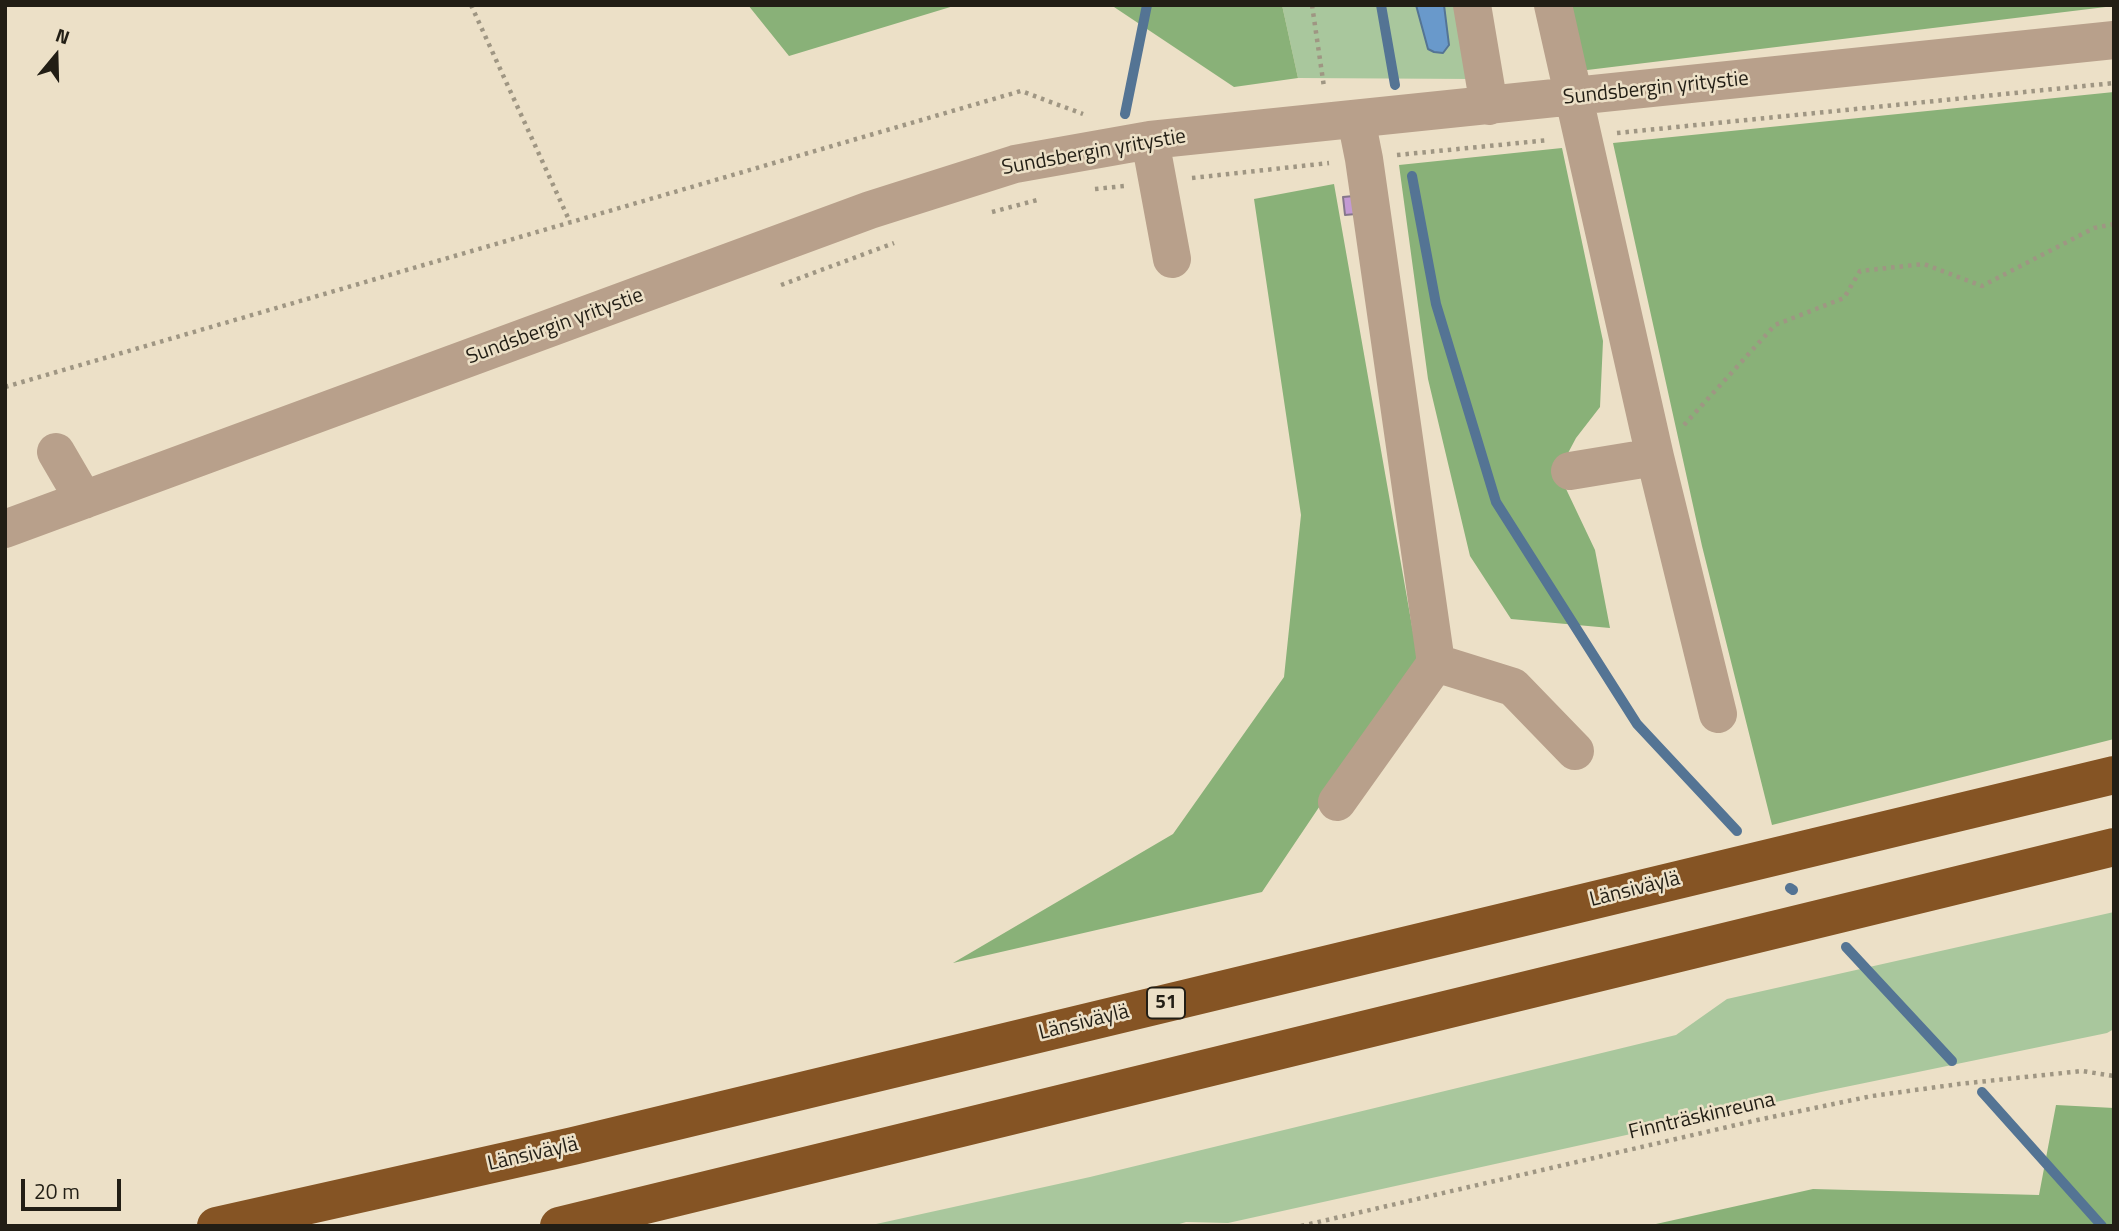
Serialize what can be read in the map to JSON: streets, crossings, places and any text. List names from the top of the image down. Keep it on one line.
{"streets":{"highway":["Länsiväylä","51"],"street":["Sundsbergin yritystie"],"path":["Finnträskinreuna"]},"scale_bar":"20 m","north":"top"}
